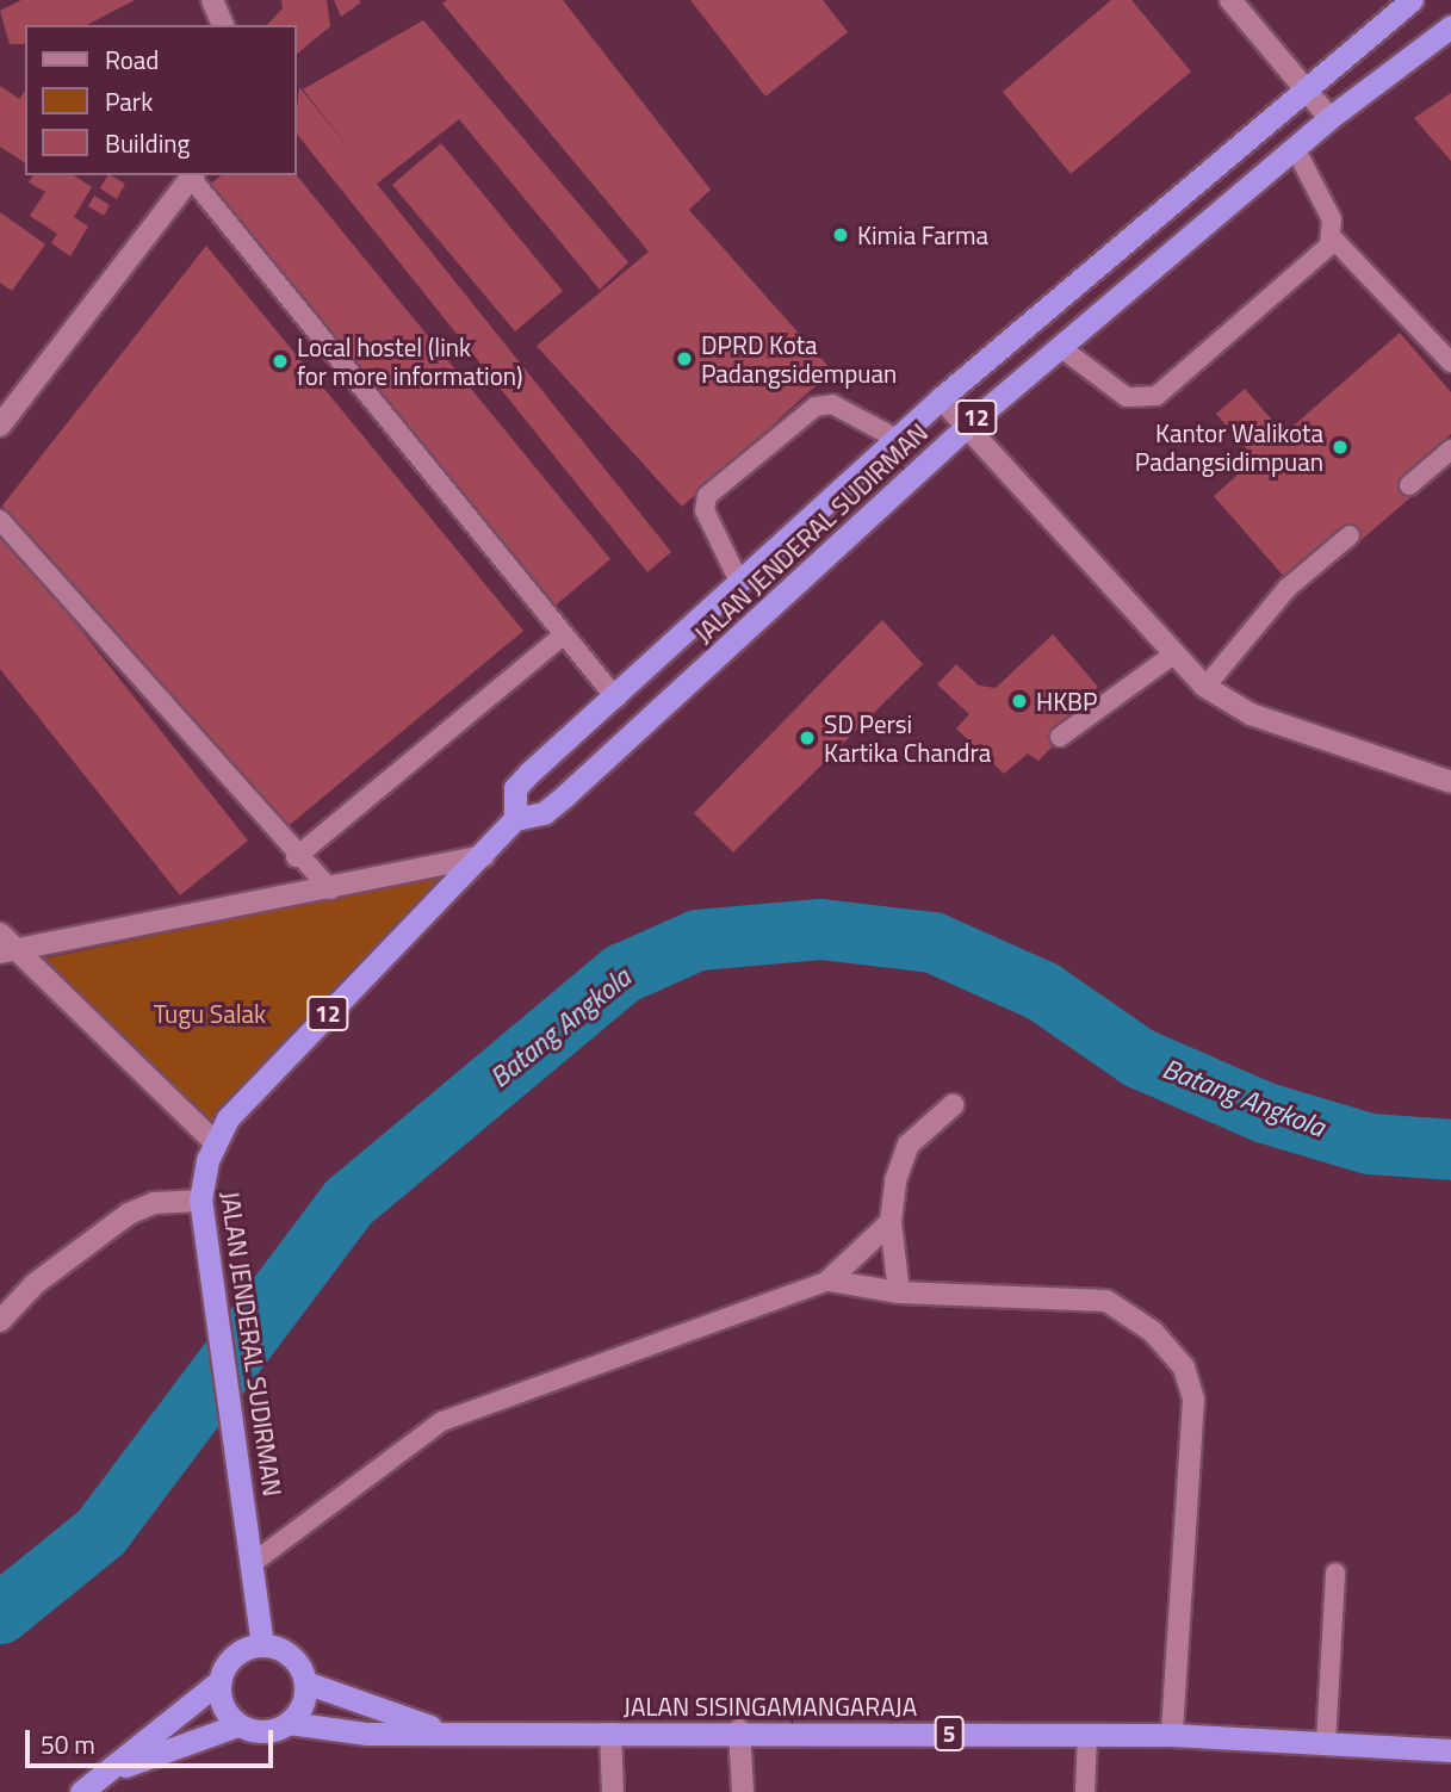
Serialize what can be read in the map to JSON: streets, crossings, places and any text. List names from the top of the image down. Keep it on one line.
{"streets":{"highway":["12","JALAN JENDERAL SUDIRMAN","JALAN SISINGAMANGARAJA","5"]},"crossings":[["JALAN JENDERAL SUDIRMAN","JALAN SISINGAMANGARAJA"],["JALAN JENDERAL SUDIRMAN","5"],["JALAN SISINGAMANGARAJA","5"]],"water":["Batang Angkola"],"parks":["Tugu Salak"],"places":["Kimia Farma","DPRD Kota Padangsidempuan","Local hostel (link for more information)","Kantor Walikota Padangsidimpuan","HKBP","SD Persi Kartika Chandra"],"legend":["Road","Park","Building"],"scale_bar":"50 m"}
